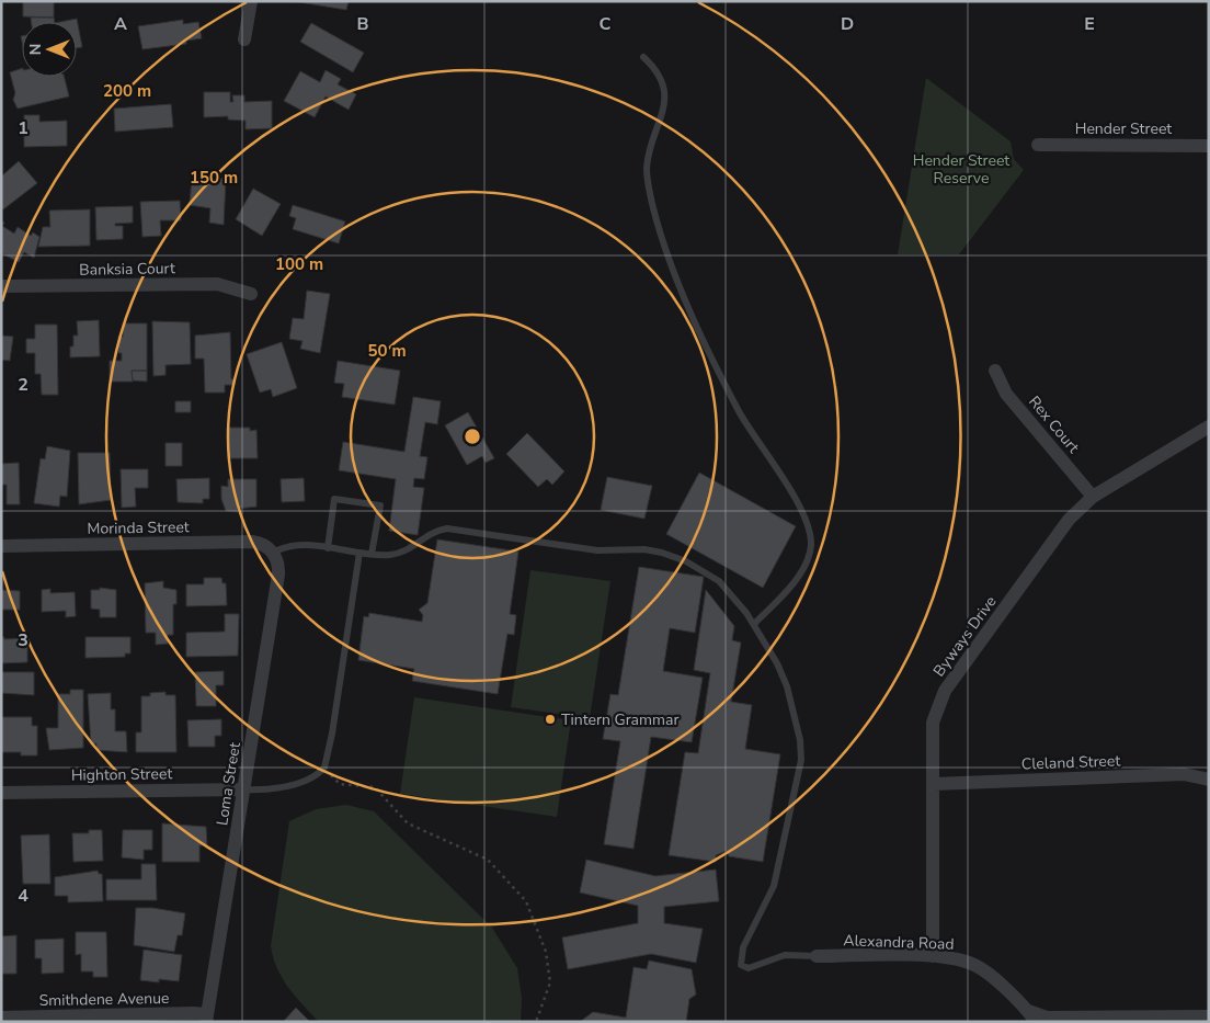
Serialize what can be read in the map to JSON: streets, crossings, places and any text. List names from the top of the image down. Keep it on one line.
{"streets":{"street":["Hender Street","Banksia Court","Rex Court","Morinda Street","Byways Drive","Cleland Street","Highton Street","Loma Street","Alexandra Road","Smithdene Avenue"]},"crossings":[["Rex Court","Byways Drive"],["Morinda Street","Loma Street"],["Byways Drive","Cleland Street"],["Byways Drive","Alexandra Road"],["Highton Street","Loma Street"],["Loma Street","Smithdene Avenue"]],"parks":["Hender Street Reserve"],"places":["Tintern Grammar"],"north":"left","grid":{"columns":["A","B","C","D","E"],"rows":["1","2","3","4"]},"rings":["200 m","150 m","100 m","50 m"]}
